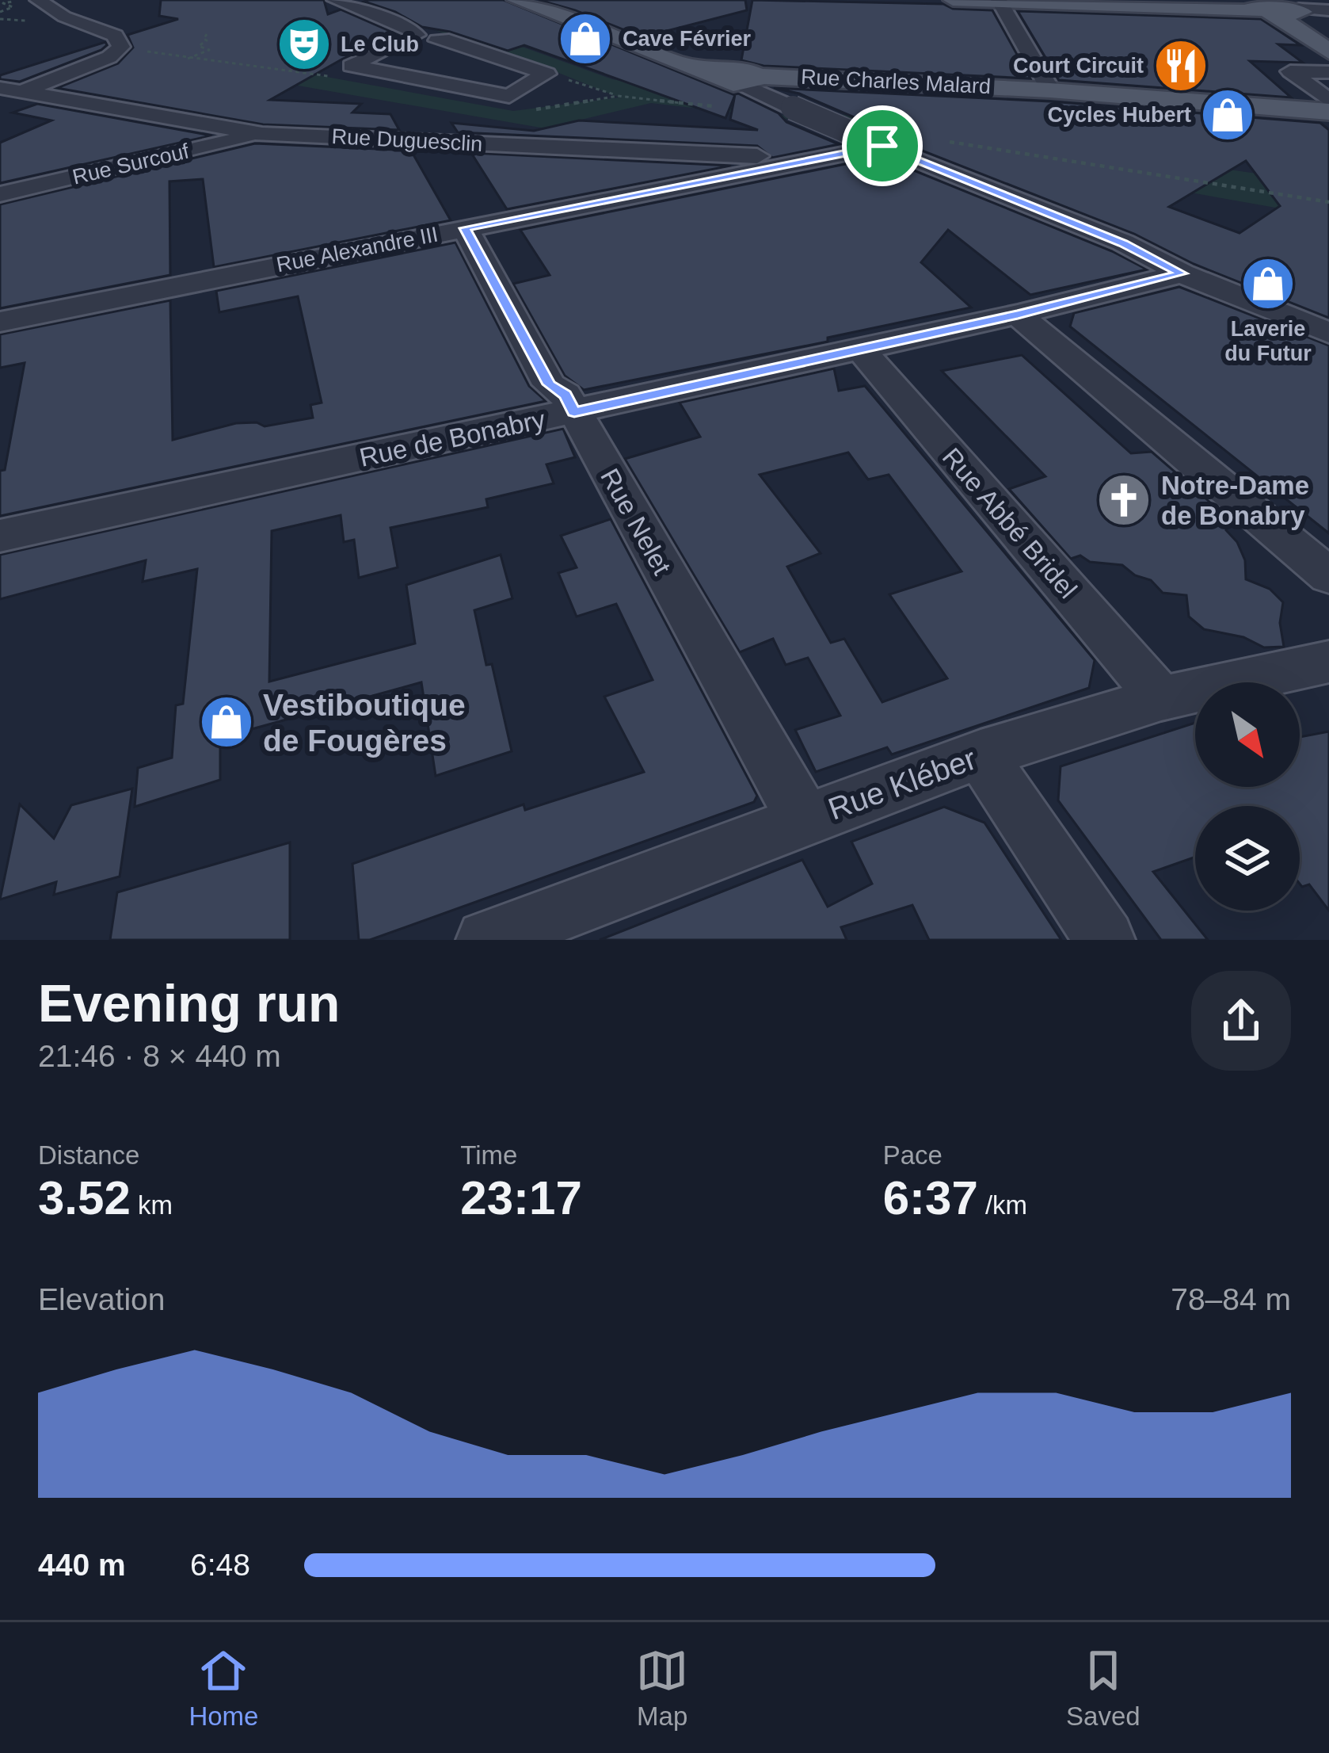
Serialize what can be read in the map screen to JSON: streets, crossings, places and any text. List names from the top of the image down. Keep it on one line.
{"streets":{"main road":["Rue Charles Malard"],"street":["Rue Duguesclin","Rue Surcouf","Rue Alexandre III","Rue de Bonabry","Rue Nelet","Rue Abbé Bridel","Rue Kléber"]},"crossings":[["Rue Duguesclin","Rue Surcouf"],["Rue Duguesclin","Rue Alexandre III"],["Rue Alexandre III","Rue Nelet"],["Rue de Bonabry","Rue Nelet"],["Rue de Bonabry","Rue Abbé Bridel"],["Rue Nelet","Rue Kléber"],["Rue Abbé Bridel","Rue Kléber"]],"places":{"shop":["Cave Février","Cycles Hubert","Laverie du Futur","Vestiboutique de Fougères"],"theatre":["Le Club"],"restaurant":["Court Circuit"],"church":["Notre-Dame de Bonabry"]},"north":"bottom right","page":{"heading":["Evening run","21:46 · 8 × 440 m"],"stats":[["Distance","3.52 km"],["Time","23:17"],["Pace","6:37 /km"]],"chart":["Elevation","78–84 m"],"list":[{"name":"440 m","note":"6:48"}],"tabs":["Home","Map","Saved"]}}
